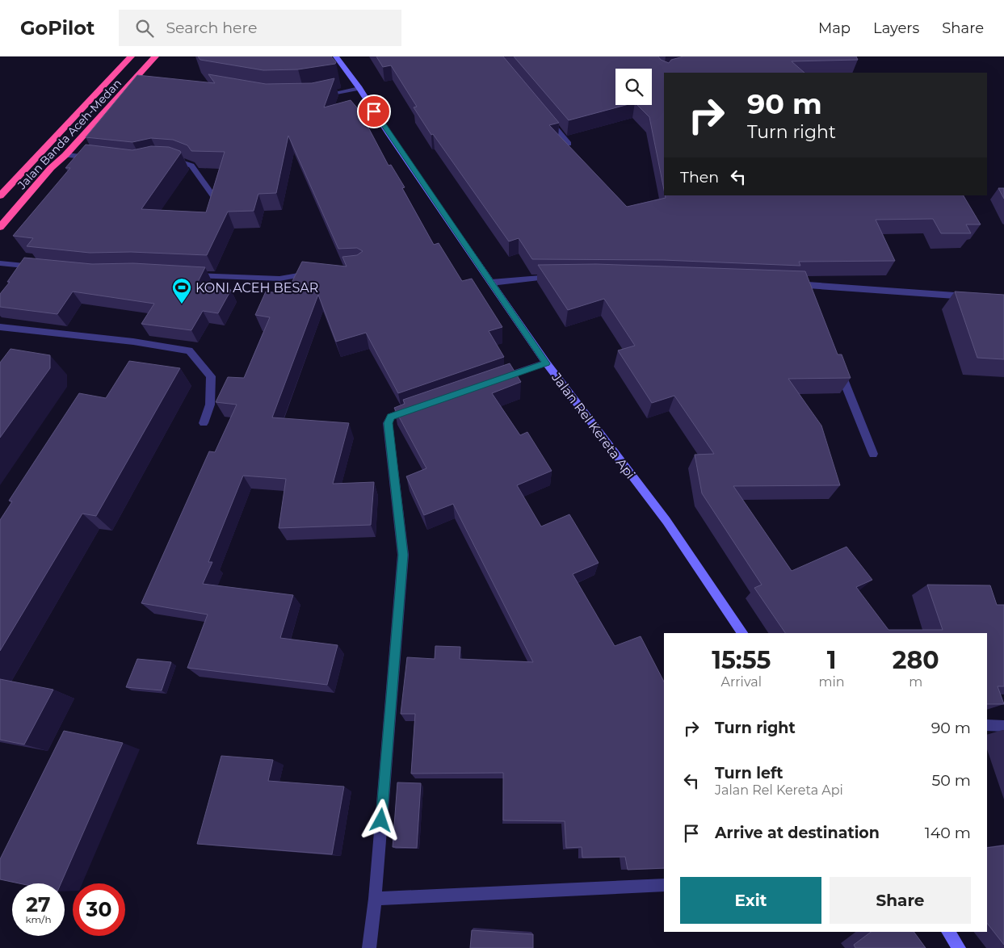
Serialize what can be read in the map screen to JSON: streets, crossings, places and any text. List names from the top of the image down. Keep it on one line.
{"streets":{"highway":["Jalan Banda Aceh-Medan"],"main road":["Jalan Rel Kereta Api"]},"places":{"sports":["KONI ACEH BESAR"]},"page":{"header":"GoPilot","search":"Search here","nav":["Map","Layers","Share"],"turn":["90 m","Turn right"],"then":"Then","eta":["15:55","Arrival","1","min","280","m"],"list":[{"name":"Turn right","value":"90 m"},{"name":"Turn left","note":"Jalan Rel Kereta Api","value":"50 m"},{"name":"Arrive at destination","value":"140 m"}],"buttons":["Exit","Share"],"speed":"27 km/h","limit":"30"}}
